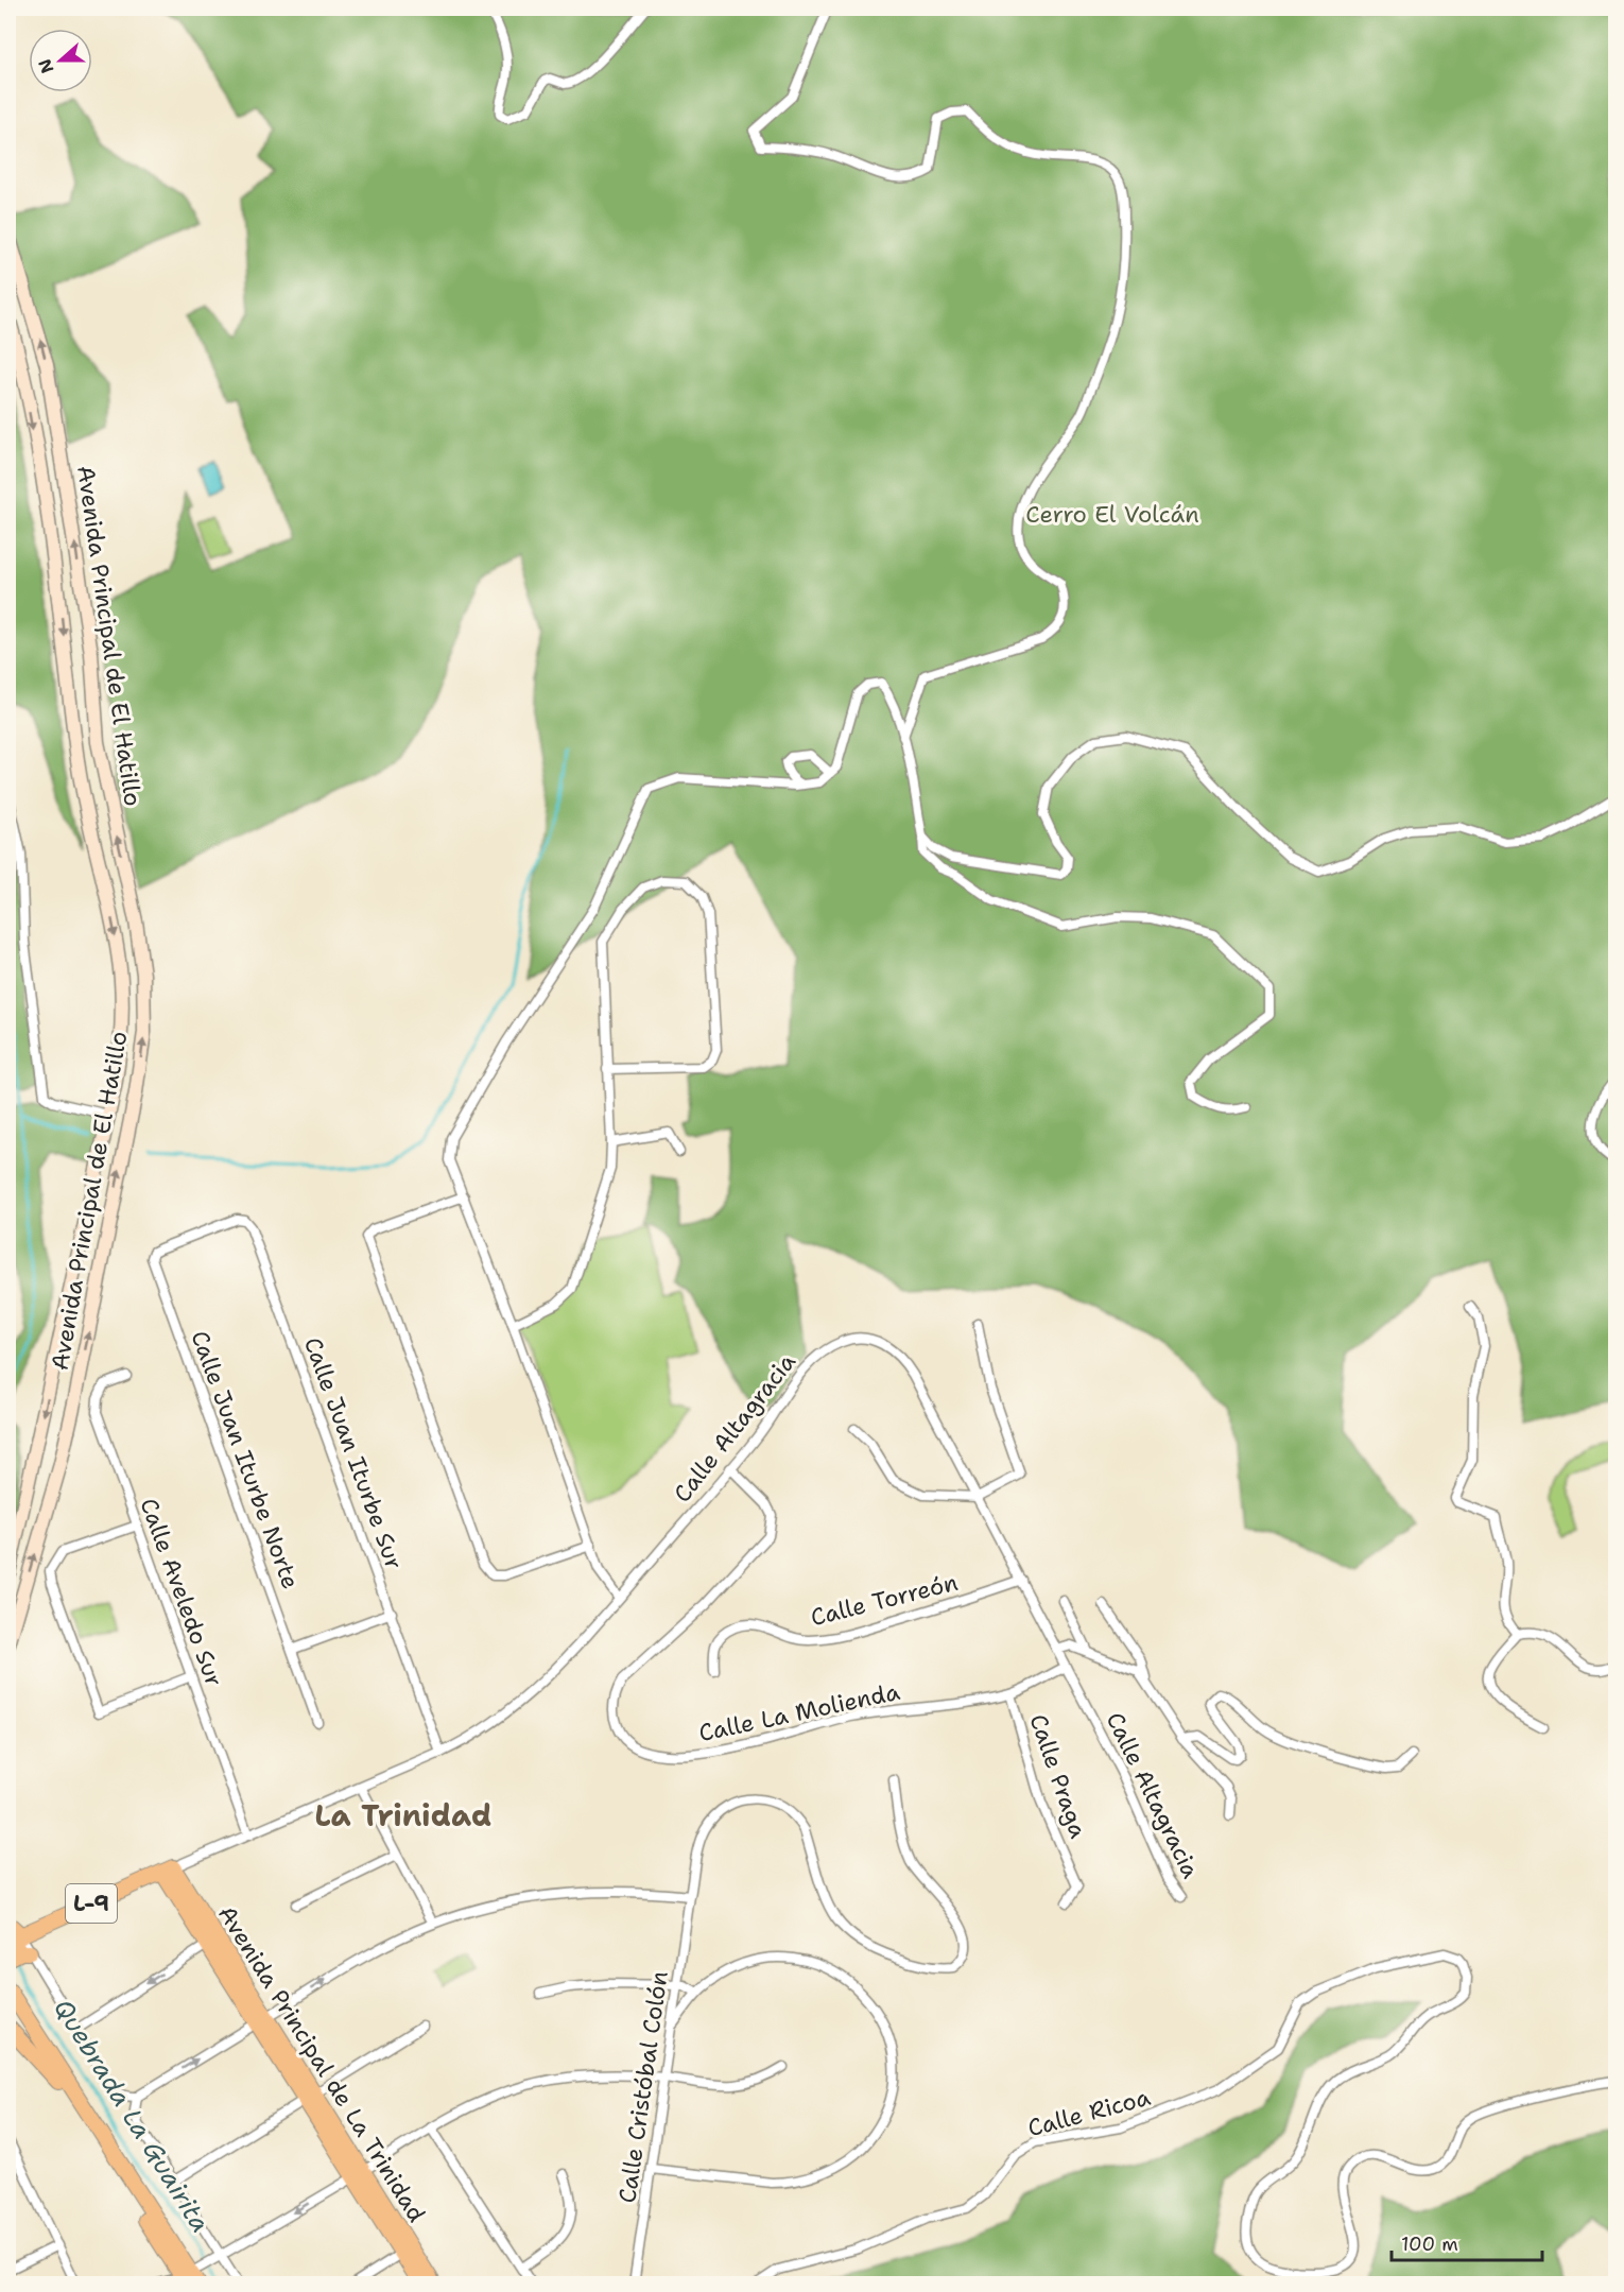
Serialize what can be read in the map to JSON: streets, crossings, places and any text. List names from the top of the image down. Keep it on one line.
{"streets":{"main road":["Avenida Principal de El Hatillo","L-9","Avenida Principal de La Trinidad"],"street":["Calle Altagracia","Calle Juan Iturbe Sur","Calle Juan Iturbe Norte","Calle Aveledo Sur","Calle Torreón","Calle La Molienda","Calle Praga","Calle Cristóbal Colón","Calle Ricoa"]},"crossings":[["Calle Altagracia","Calle Juan Iturbe Sur"],["Calle Altagracia","Calle Aveledo Sur"],["Calle Altagracia","Calle Torreón"],["Calle Altagracia","Calle La Molienda"],["Calle Altagracia","L-9"],["Calle Altagracia","Avenida Principal de La Trinidad"],["Calle Juan Iturbe Sur","Calle Juan Iturbe Norte"],["Calle La Molienda","Calle Praga"],["L-9","Avenida Principal de La Trinidad"]],"districts":["La Trinidad"],"water":["Quebrada La Guairita"],"parks":["Cerro El Volcán"],"scale_bar":"100 m","north":"left"}
